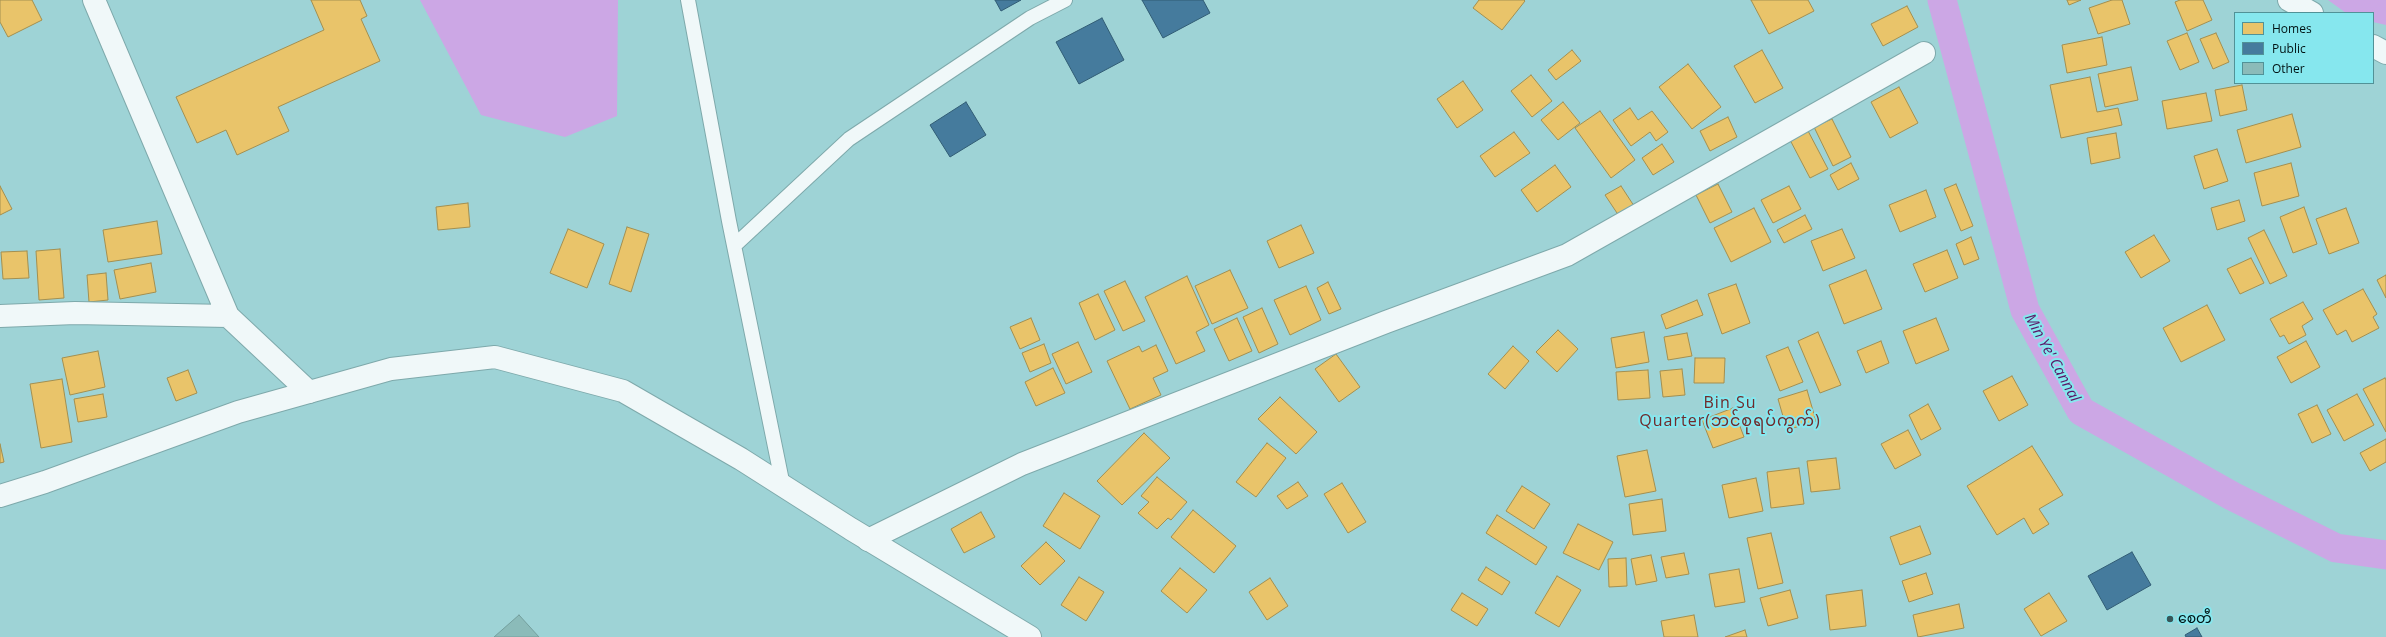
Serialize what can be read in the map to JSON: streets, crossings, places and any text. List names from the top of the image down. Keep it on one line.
{"districts":["Bin Su Quarter(ဘင်စုရပ်ကွက်)"],"water":["Min Ye' Cannal"],"places":["စေတီ"],"legend":["Homes","Public","Other"]}
